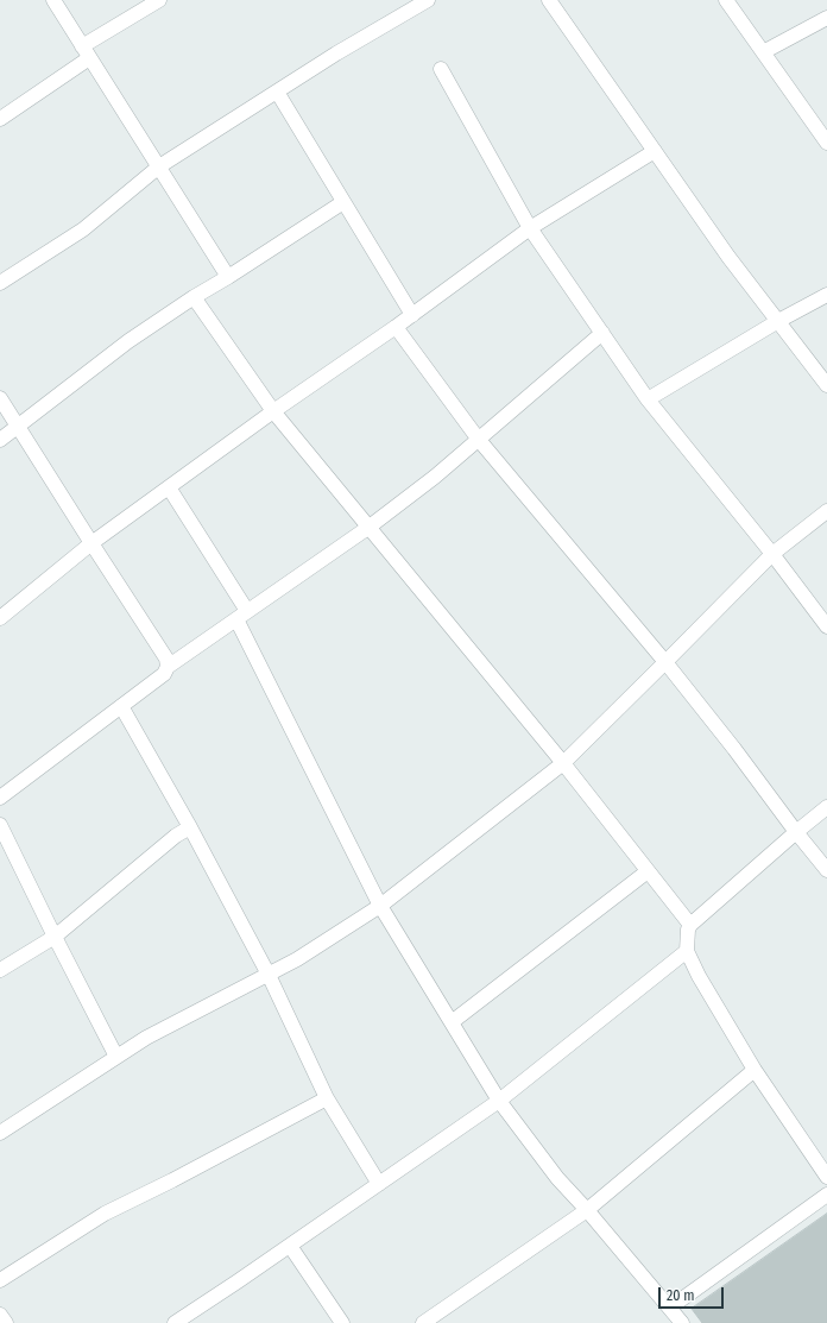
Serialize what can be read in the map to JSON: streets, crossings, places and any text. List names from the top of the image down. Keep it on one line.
{"scale_bar":"20 m"}
